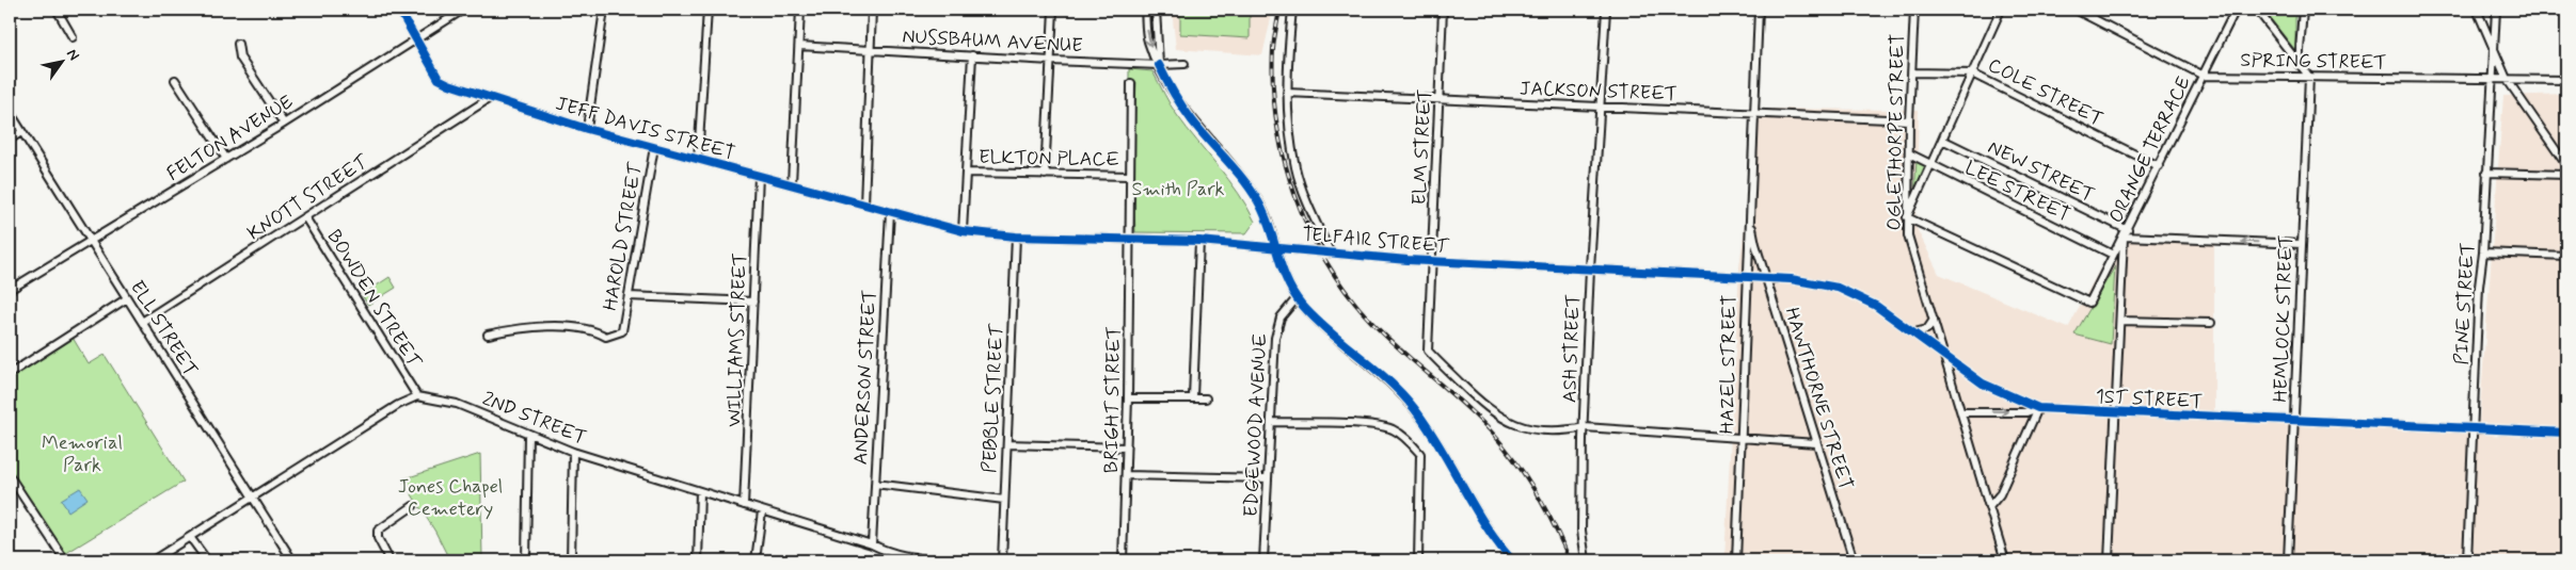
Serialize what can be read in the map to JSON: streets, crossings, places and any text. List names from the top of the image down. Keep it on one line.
{"streets":{"street":["NUSSBAUM AVENUE","SPRING STREET","JACKSON STREET","COLE STREET","JEFF DAVIS STREET","OGLETHORPE STREET","FELTON AVENUE","ELM STREET","ORANGE TERRACE","ELKTON PLACE","NEW STREET","LEE STREET","KNOTT STREET","HAROLD STREET","TELFAIR STREET","BOWDEN STREET","PINE STREET","HEMLOCK STREET","ELL STREET","WILLIAMS STREET","ASH STREET","HAZEL STREET","ANDERSON STREET","PEBBLE STREET","HAWTHORNE STREET","1ST STREET","BRIGHT STREET","2ND STREET","EDGEWOOD AVENUE"]},"crossings":[["SPRING STREET","ORANGE TERRACE"],["SPRING STREET","PINE STREET"],["SPRING STREET","HEMLOCK STREET"],["JACKSON STREET","OGLETHORPE STREET"],["JACKSON STREET","ELM STREET"],["JACKSON STREET","ASH STREET"],["JACKSON STREET","HAZEL STREET"],["COLE STREET","OGLETHORPE STREET"],["COLE STREET","ORANGE TERRACE"],["JEFF DAVIS STREET","FELTON AVENUE"],["JEFF DAVIS STREET","KNOTT STREET"],["JEFF DAVIS STREET","HAROLD STREET"],["JEFF DAVIS STREET","TELFAIR STREET"],["JEFF DAVIS STREET","WILLIAMS STREET"],["JEFF DAVIS STREET","ANDERSON STREET"],["OGLETHORPE STREET","ORANGE TERRACE"],["OGLETHORPE STREET","LEE STREET"],["OGLETHORPE STREET","1ST STREET"],["FELTON AVENUE","ELL STREET"],["ELM STREET","TELFAIR STREET"],["ELM STREET","ASH STREET"],["ORANGE TERRACE","NEW STREET"],["ORANGE TERRACE","LEE STREET"],["ELKTON PLACE","BRIGHT STREET"],["NEW STREET","HEMLOCK STREET"],["KNOTT STREET","BOWDEN STREET"],["KNOTT STREET","ELL STREET"],["TELFAIR STREET","ASH STREET"],["TELFAIR STREET","HAZEL STREET"],["TELFAIR STREET","ANDERSON STREET"],["TELFAIR STREET","PEBBLE STREET"],["TELFAIR STREET","HAWTHORNE STREET"],["TELFAIR STREET","1ST STREET"],["TELFAIR STREET","BRIGHT STREET"],["BOWDEN STREET","2ND STREET"],["PINE STREET","1ST STREET"],["HEMLOCK STREET","1ST STREET"],["WILLIAMS STREET","2ND STREET"],["HAZEL STREET","HAWTHORNE STREET"],["ANDERSON STREET","2ND STREET"],["HAWTHORNE STREET","1ST STREET"]],"one_way":["NEW STREET"],"parks":["Smith Park","Memorial Park","Jones Chapel Cemetery"],"north":"top right"}
